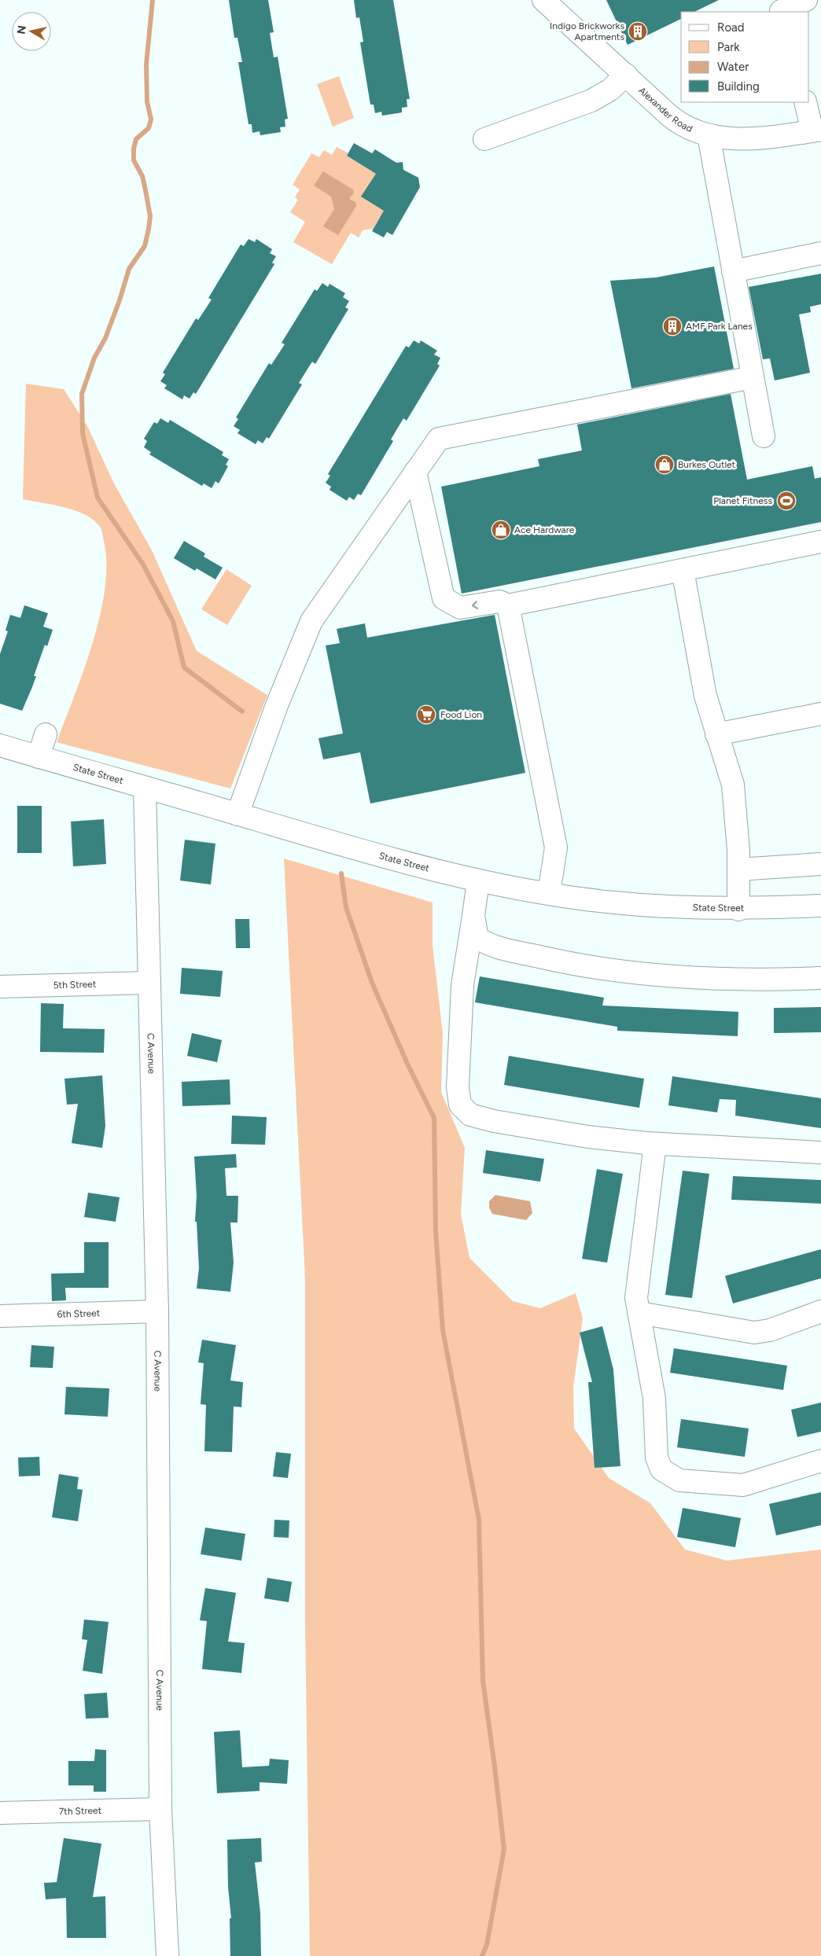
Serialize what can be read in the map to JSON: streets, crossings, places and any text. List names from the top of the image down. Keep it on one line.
{"streets":{"street":["Alexander Road","State Street","5th Street","C Avenue","6th Street","7th Street"]},"crossings":[["State Street","C Avenue"],["5th Street","C Avenue"],["C Avenue","6th Street"],["C Avenue","7th Street"]],"places":{"building":["Indigo Brickworks Apartments","AMF Park Lanes"],"shop":["Burkes Outlet","Ace Hardware"],"sports":["Planet Fitness"],"supermarket":["Food Lion"]},"legend":["Road","Park","Water","Building"],"north":"left"}
